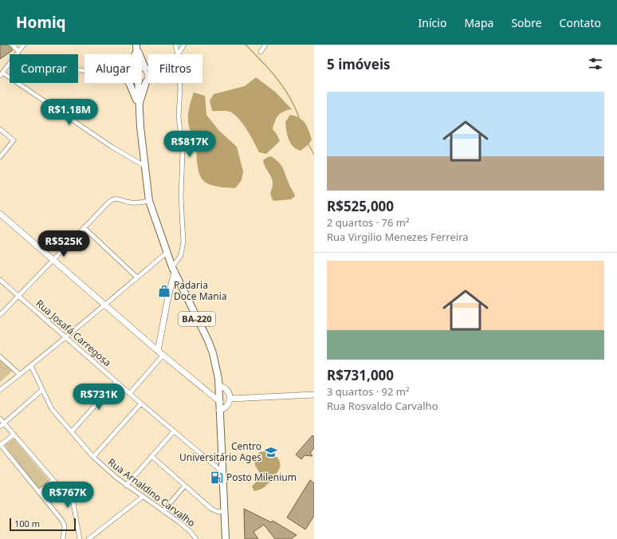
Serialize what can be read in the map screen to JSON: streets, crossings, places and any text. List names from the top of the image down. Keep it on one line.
{"streets":{"main road":["BA-220"],"street":["Rua Josafá Carregosa","Rua Arnaldino Carvalho"]},"crossings":[["BA-220","Rua Josafá Carregosa"]],"places":{"shop":["Padaria Doce Mania"],"school or university":["Centro Universitário Ages"],"fuel station":["Posto Milenium"]},"scale_bar":"100 m","page":{"header":"Homiq","nav":["Início","Mapa","Sobre","Contato"],"heading":"5 imóveis","chip":["Comprar","Alugar","Filtros"],"list":[{"name":"R$525,000","note":"2 quartos · 76 m² · Rua Virgilio Menezes Ferreira"},{"name":"R$731,000","note":"3 quartos · 92 m² · Rua Rosvaldo Carvalho"}],"price":["R$1.18M","R$817K","R$525K","R$731K","R$767K"],"scale":"100 m"}}
